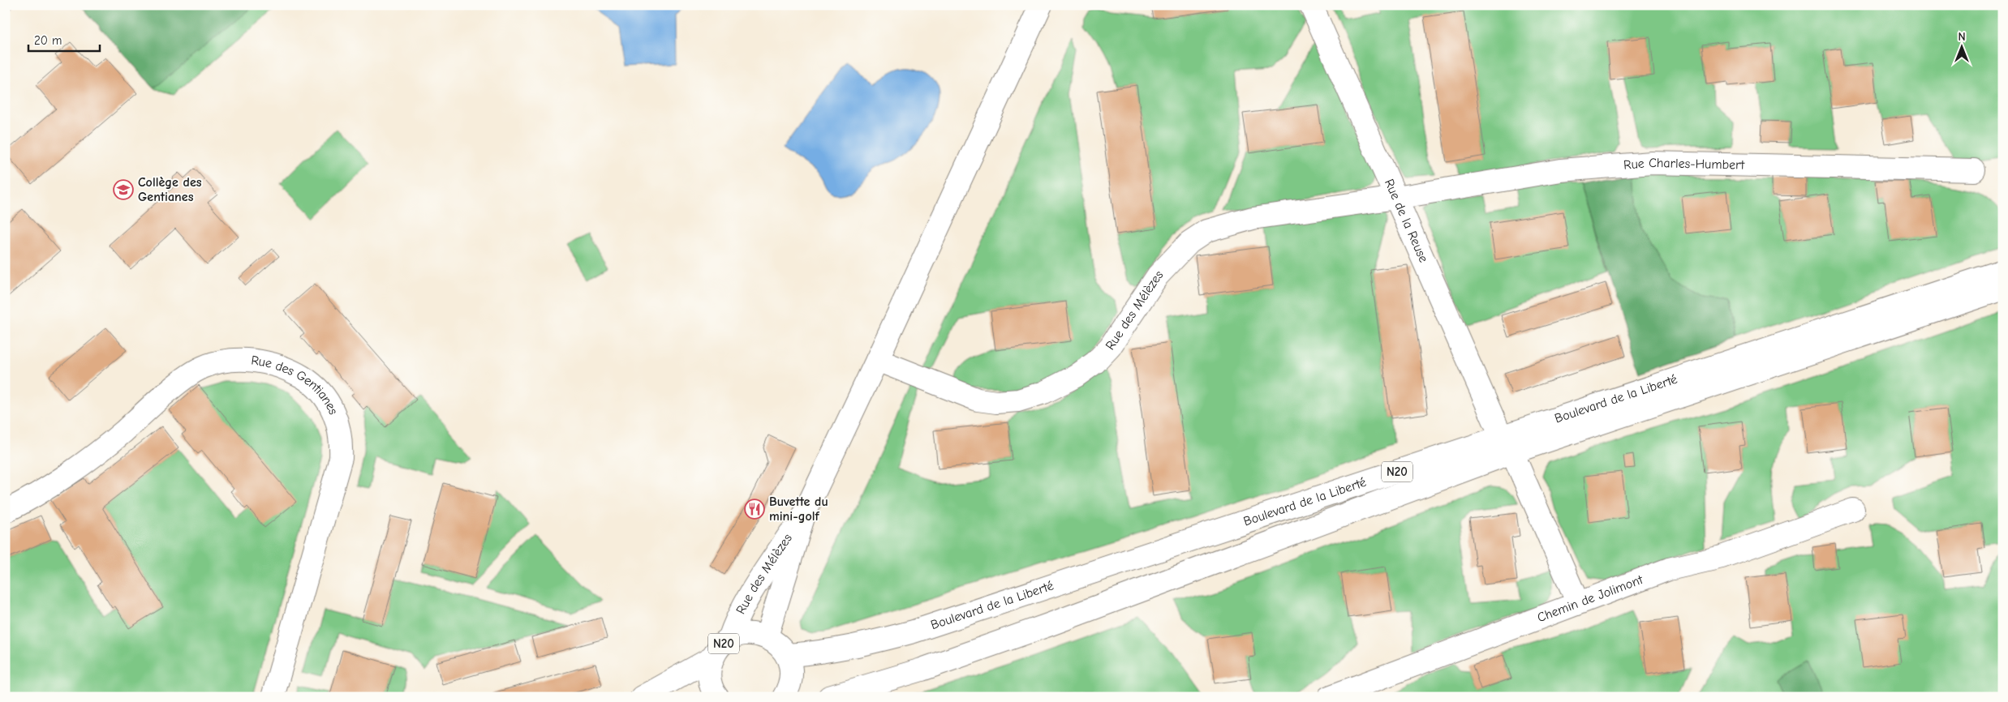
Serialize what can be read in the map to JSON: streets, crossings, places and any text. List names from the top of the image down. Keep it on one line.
{"streets":{"street":["Rue Charles-Humbert","Rue de la Reuse","Rue des Mélèzes","Rue des Gentianes","Boulevard de la Liberté","N20","Chemin de Jolimont"]},"crossings":[["Rue Charles-Humbert","Rue de la Reuse"],["Rue Charles-Humbert","Rue des Mélèzes"],["Rue de la Reuse","Rue des Mélèzes"],["Rue de la Reuse","Boulevard de la Liberté"],["Rue de la Reuse","Chemin de Jolimont"],["Rue des Mélèzes","N20"]],"places":{"school or university":["Collège des Gentianes"],"restaurant":["Buvette du mini-golf"]},"scale_bar":"20 m","north":"top"}
